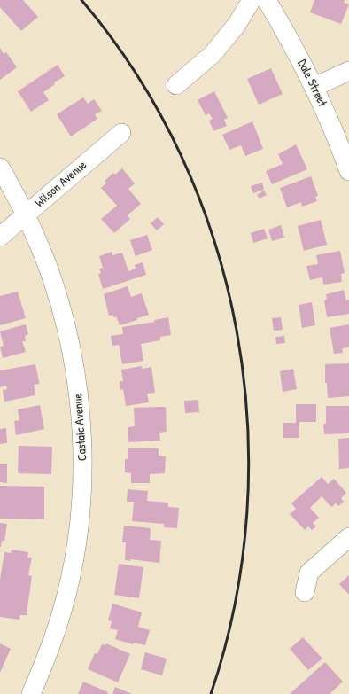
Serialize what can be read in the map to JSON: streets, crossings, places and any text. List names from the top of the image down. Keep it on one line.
{"streets":{"street":["Dale Street","Wilson Avenue","Castaic Avenue"]},"crossings":[["Wilson Avenue","Castaic Avenue"]]}
